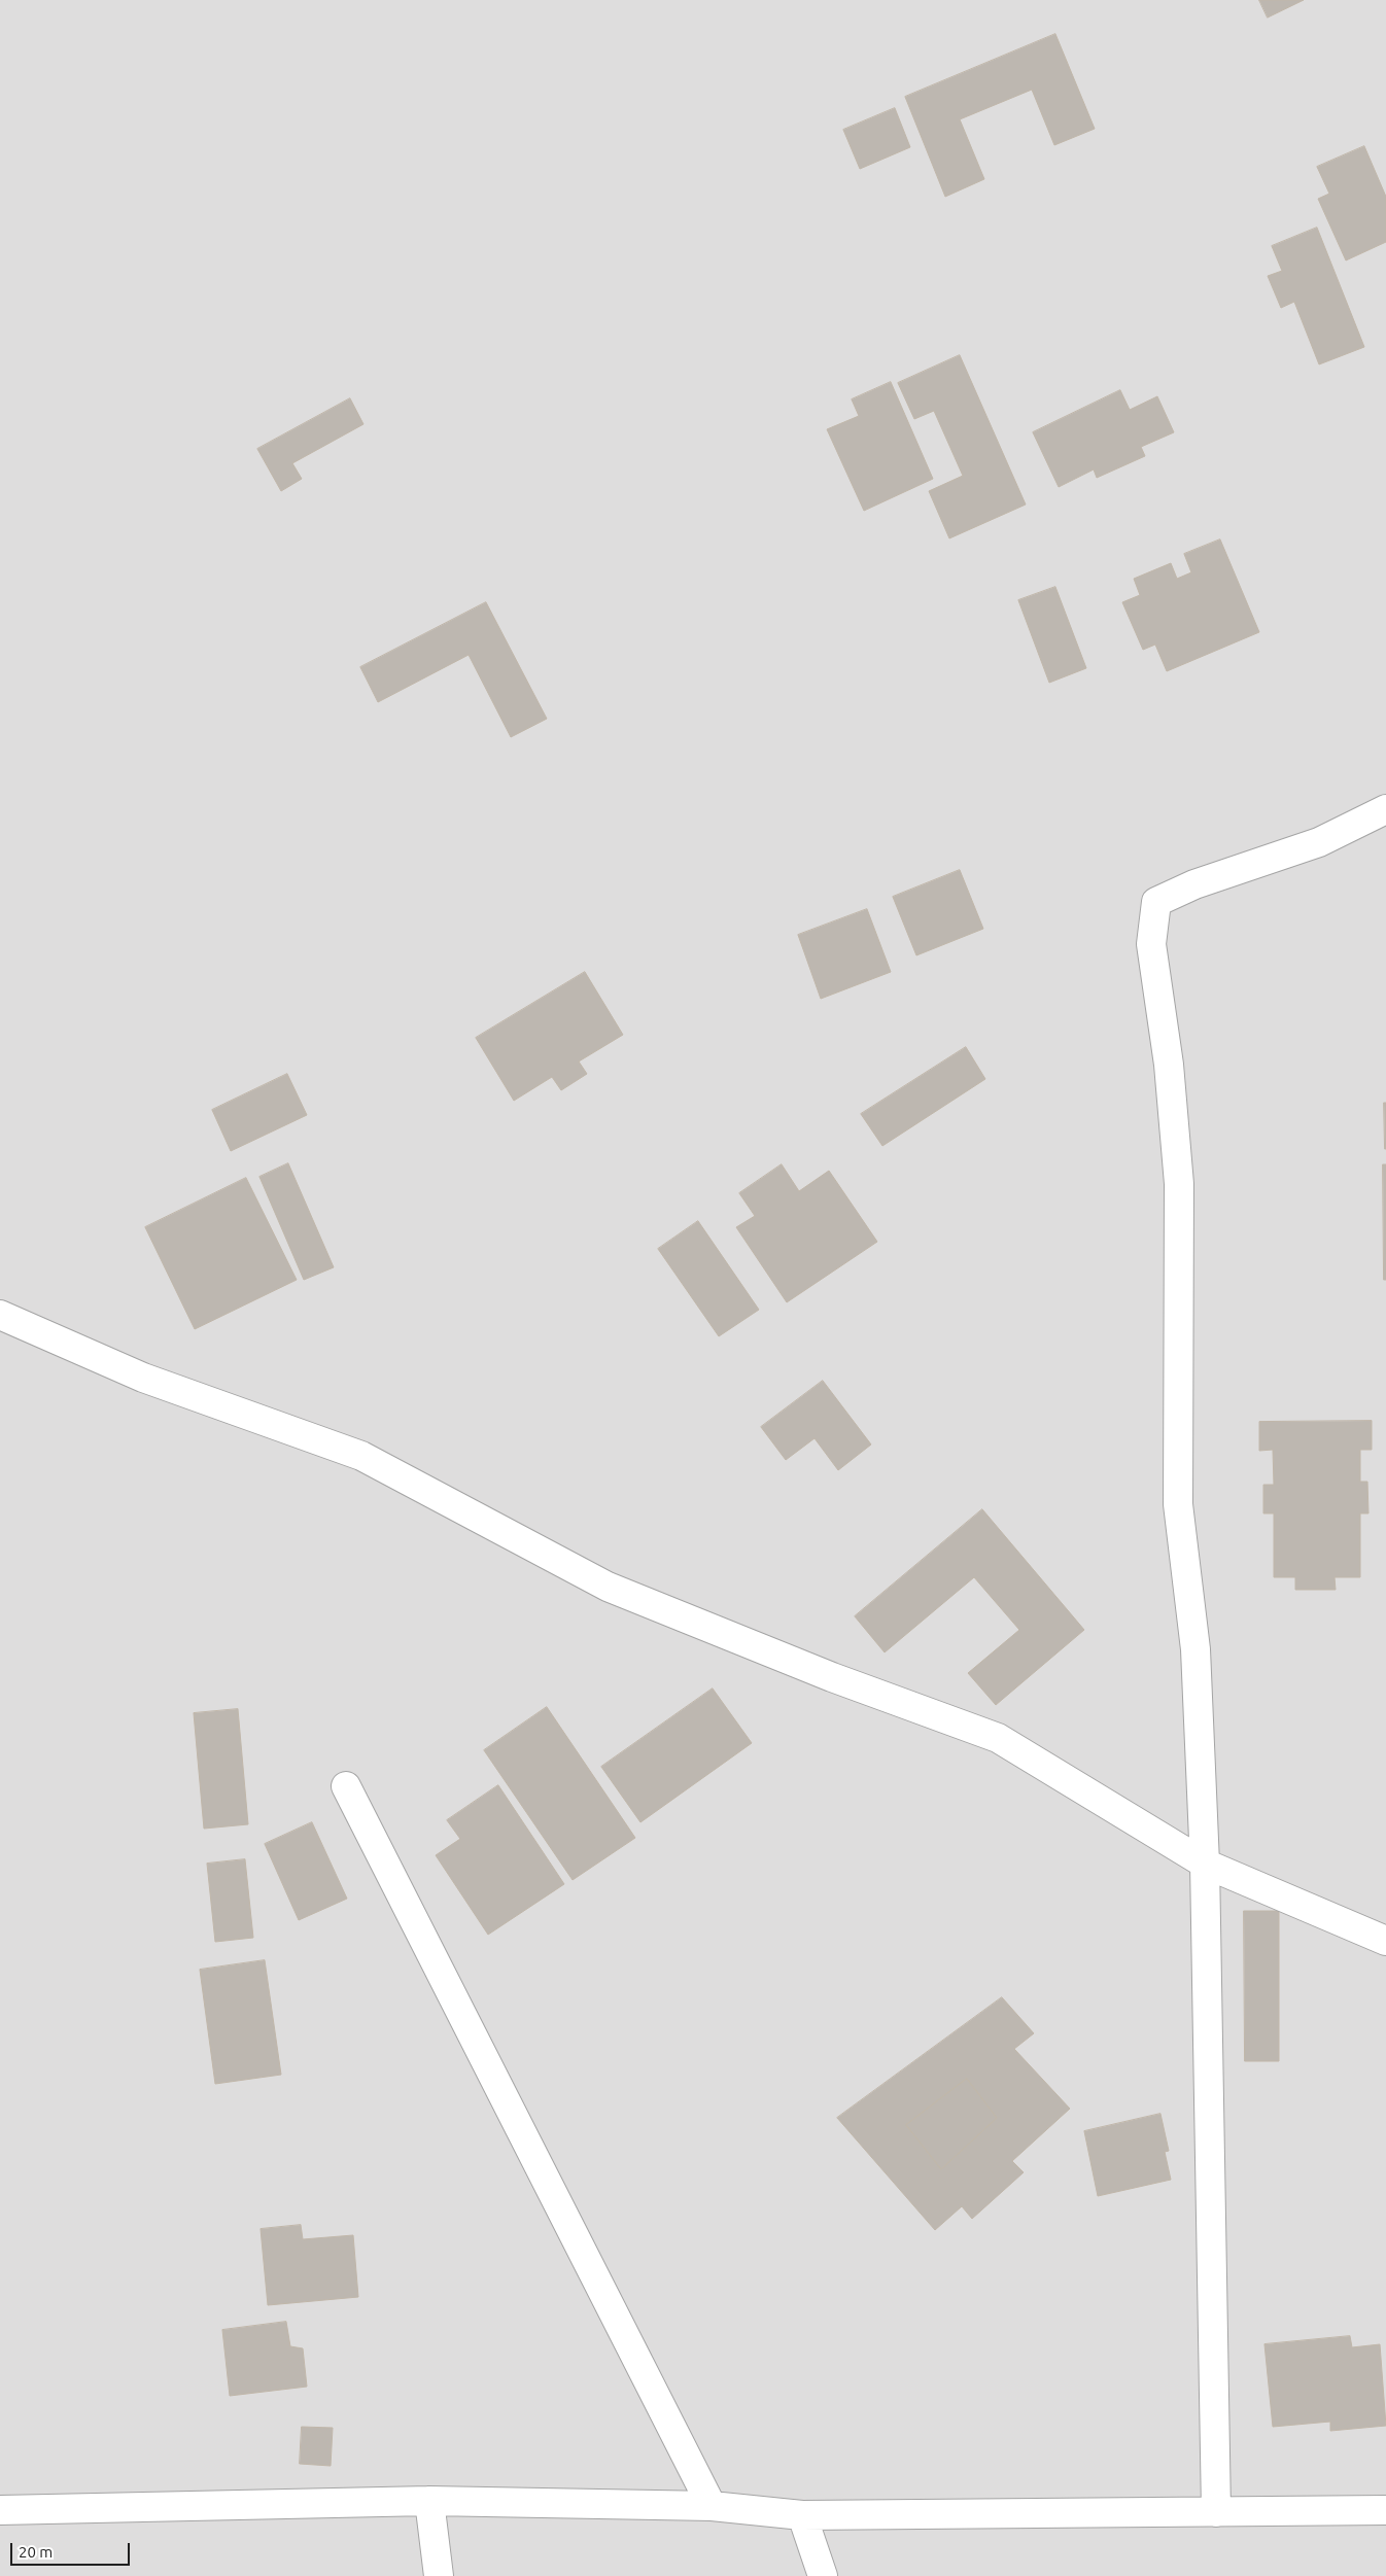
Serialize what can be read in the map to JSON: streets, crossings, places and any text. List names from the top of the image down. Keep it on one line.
{"scale_bar":"20 m"}
